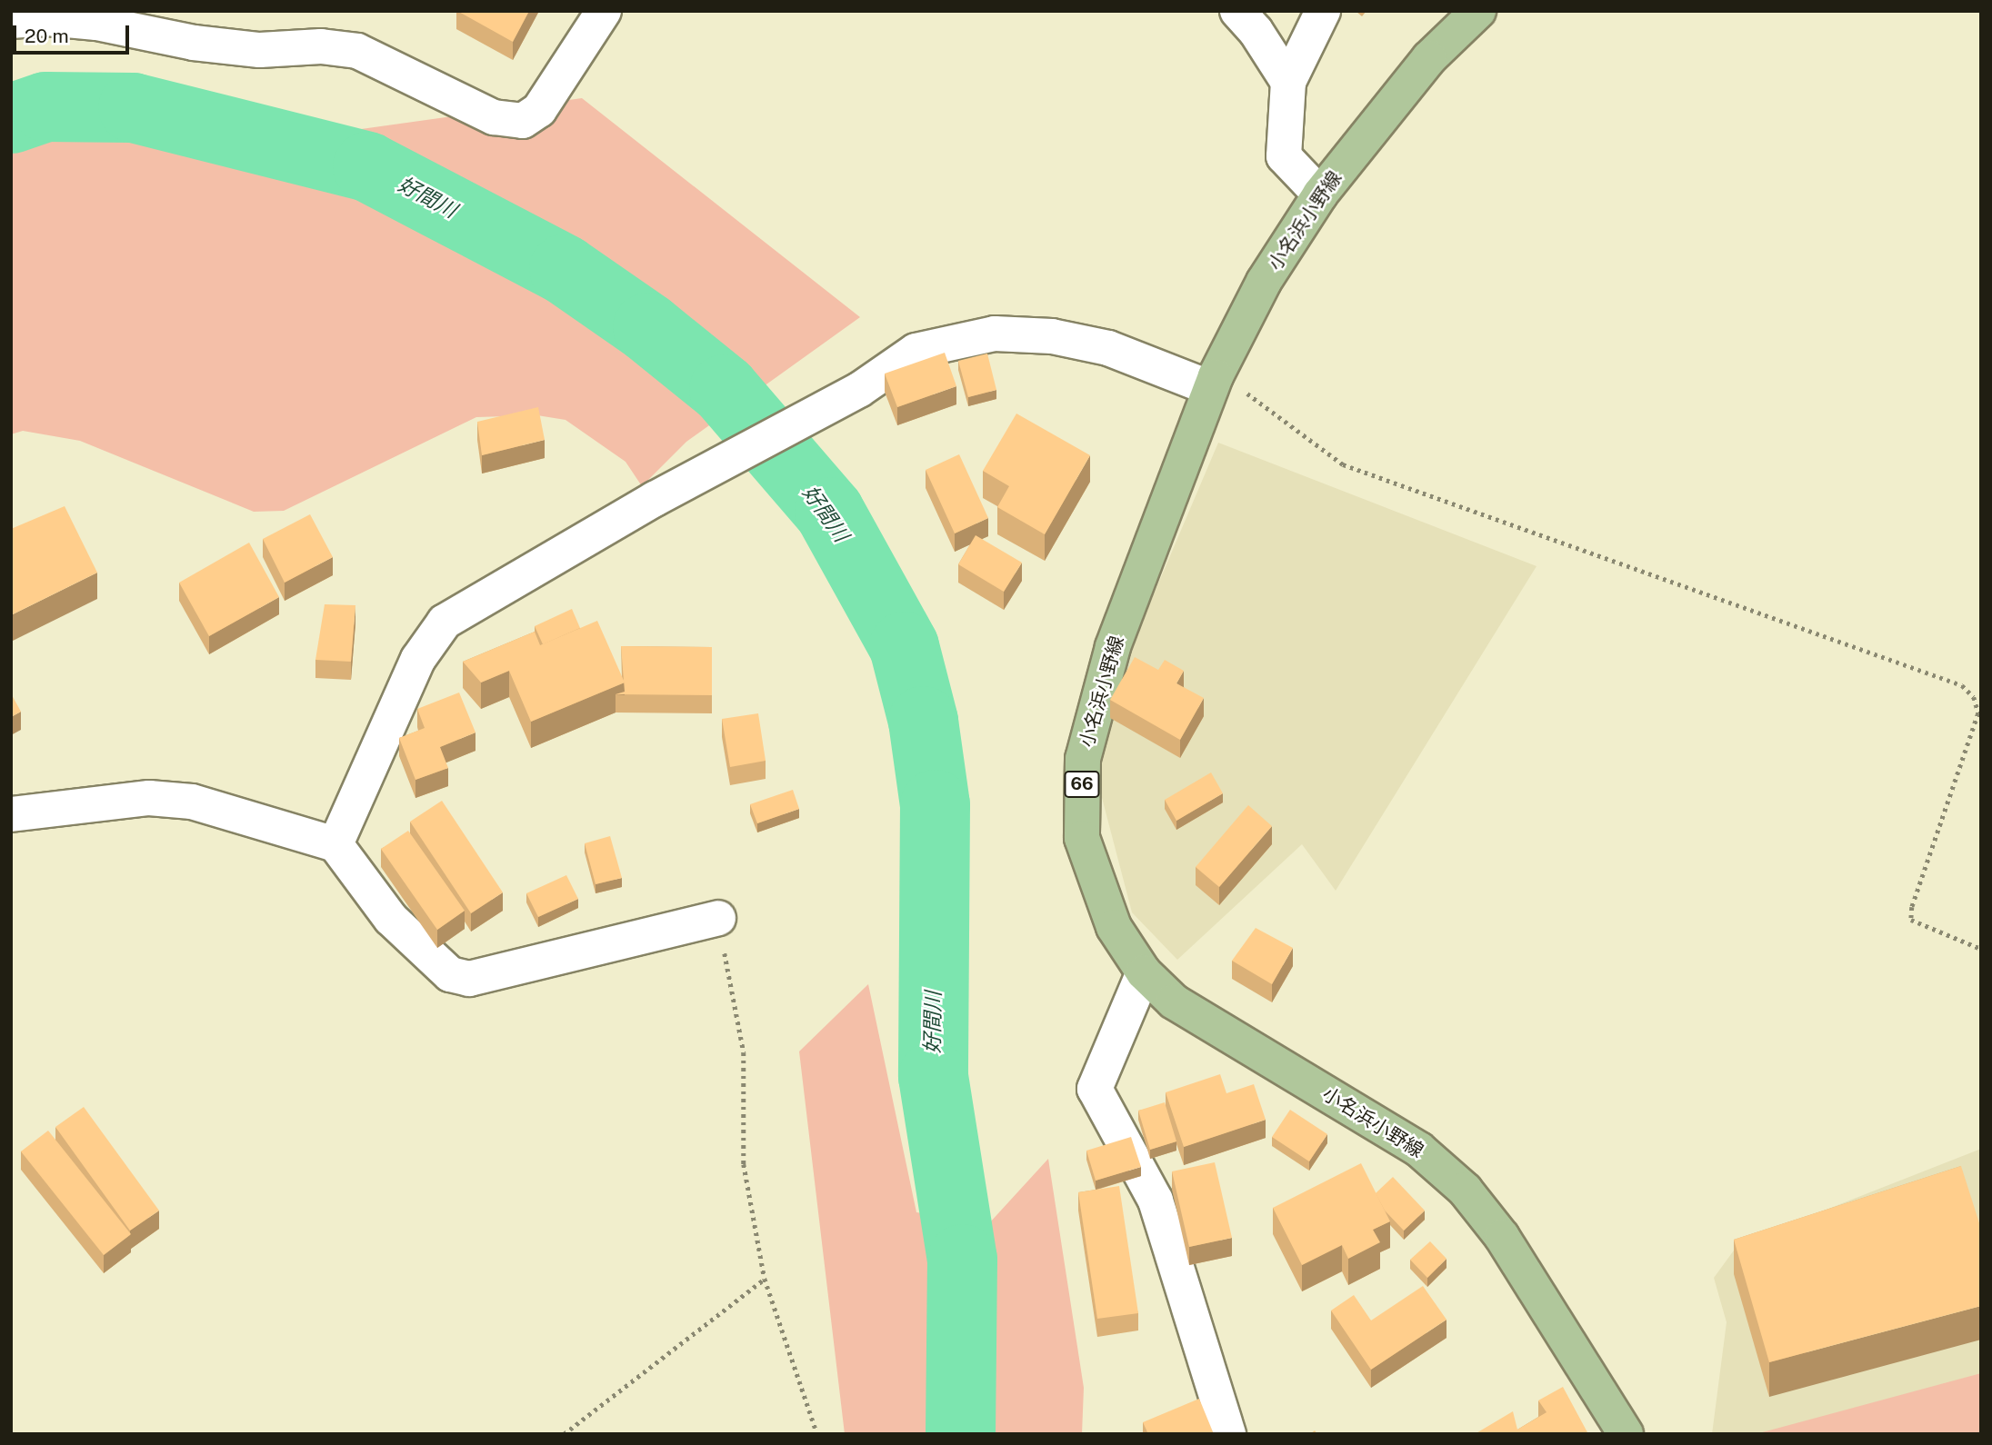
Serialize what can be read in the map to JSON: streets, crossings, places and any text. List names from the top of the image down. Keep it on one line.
{"streets":{"main road":["小名浜小野線","66"]},"water":["好間川"],"scale_bar":"20 m"}
